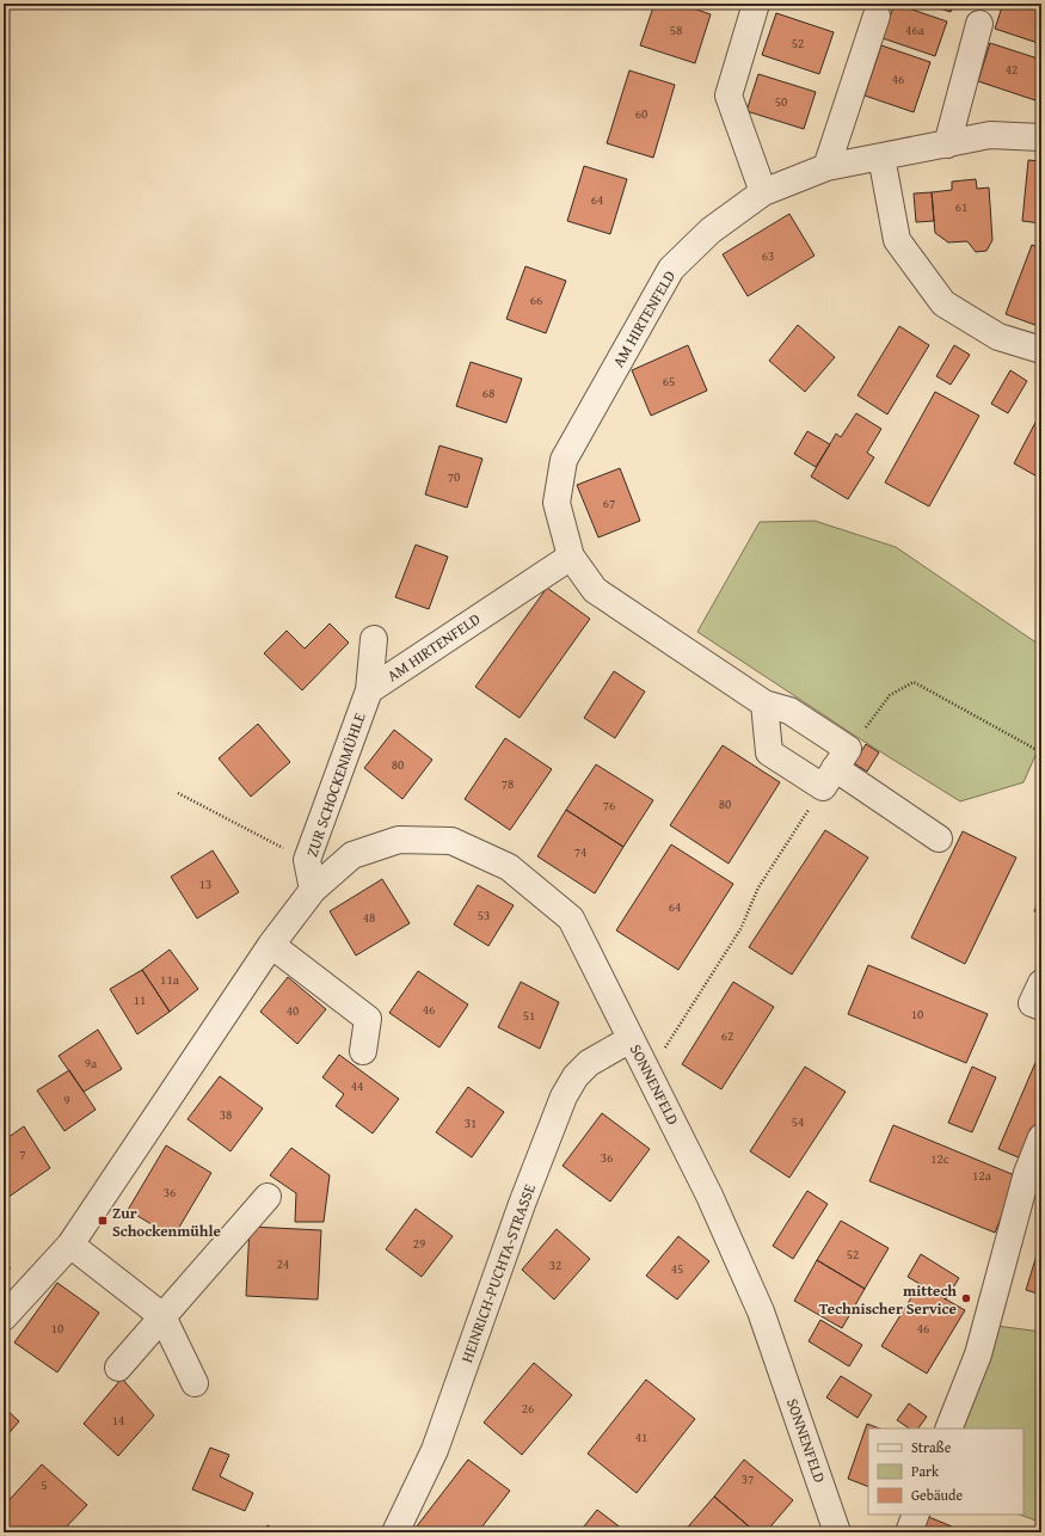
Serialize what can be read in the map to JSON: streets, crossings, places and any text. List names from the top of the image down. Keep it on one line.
{"streets":{"street":["AM HIRTENFELD","ZUR SCHOCKENMÜHLE","SONNENFELD","HEINRICH-PUCHTA-STRASSE"]},"crossings":[["AM HIRTENFELD","ZUR SCHOCKENMÜHLE"],["ZUR SCHOCKENMÜHLE","SONNENFELD"],["SONNENFELD","HEINRICH-PUCHTA-STRASSE"]],"places":{"transit":["Zur Schockenmühle"],"other":["mittech Technischer Service"]},"house_numbers":["58","46a","52","42","46","50","60","64","61","63","66","65","68","70","67","80","78","80","76","74","13","64","53","48","11a","11","46","40","10","51","62","9a","44","9","38","54","31","7","36","12c","12a","36","29","52","24","32","45","10","46","26","14","41","37","5"],"legend":["Straße","Park","Gebäude"]}
